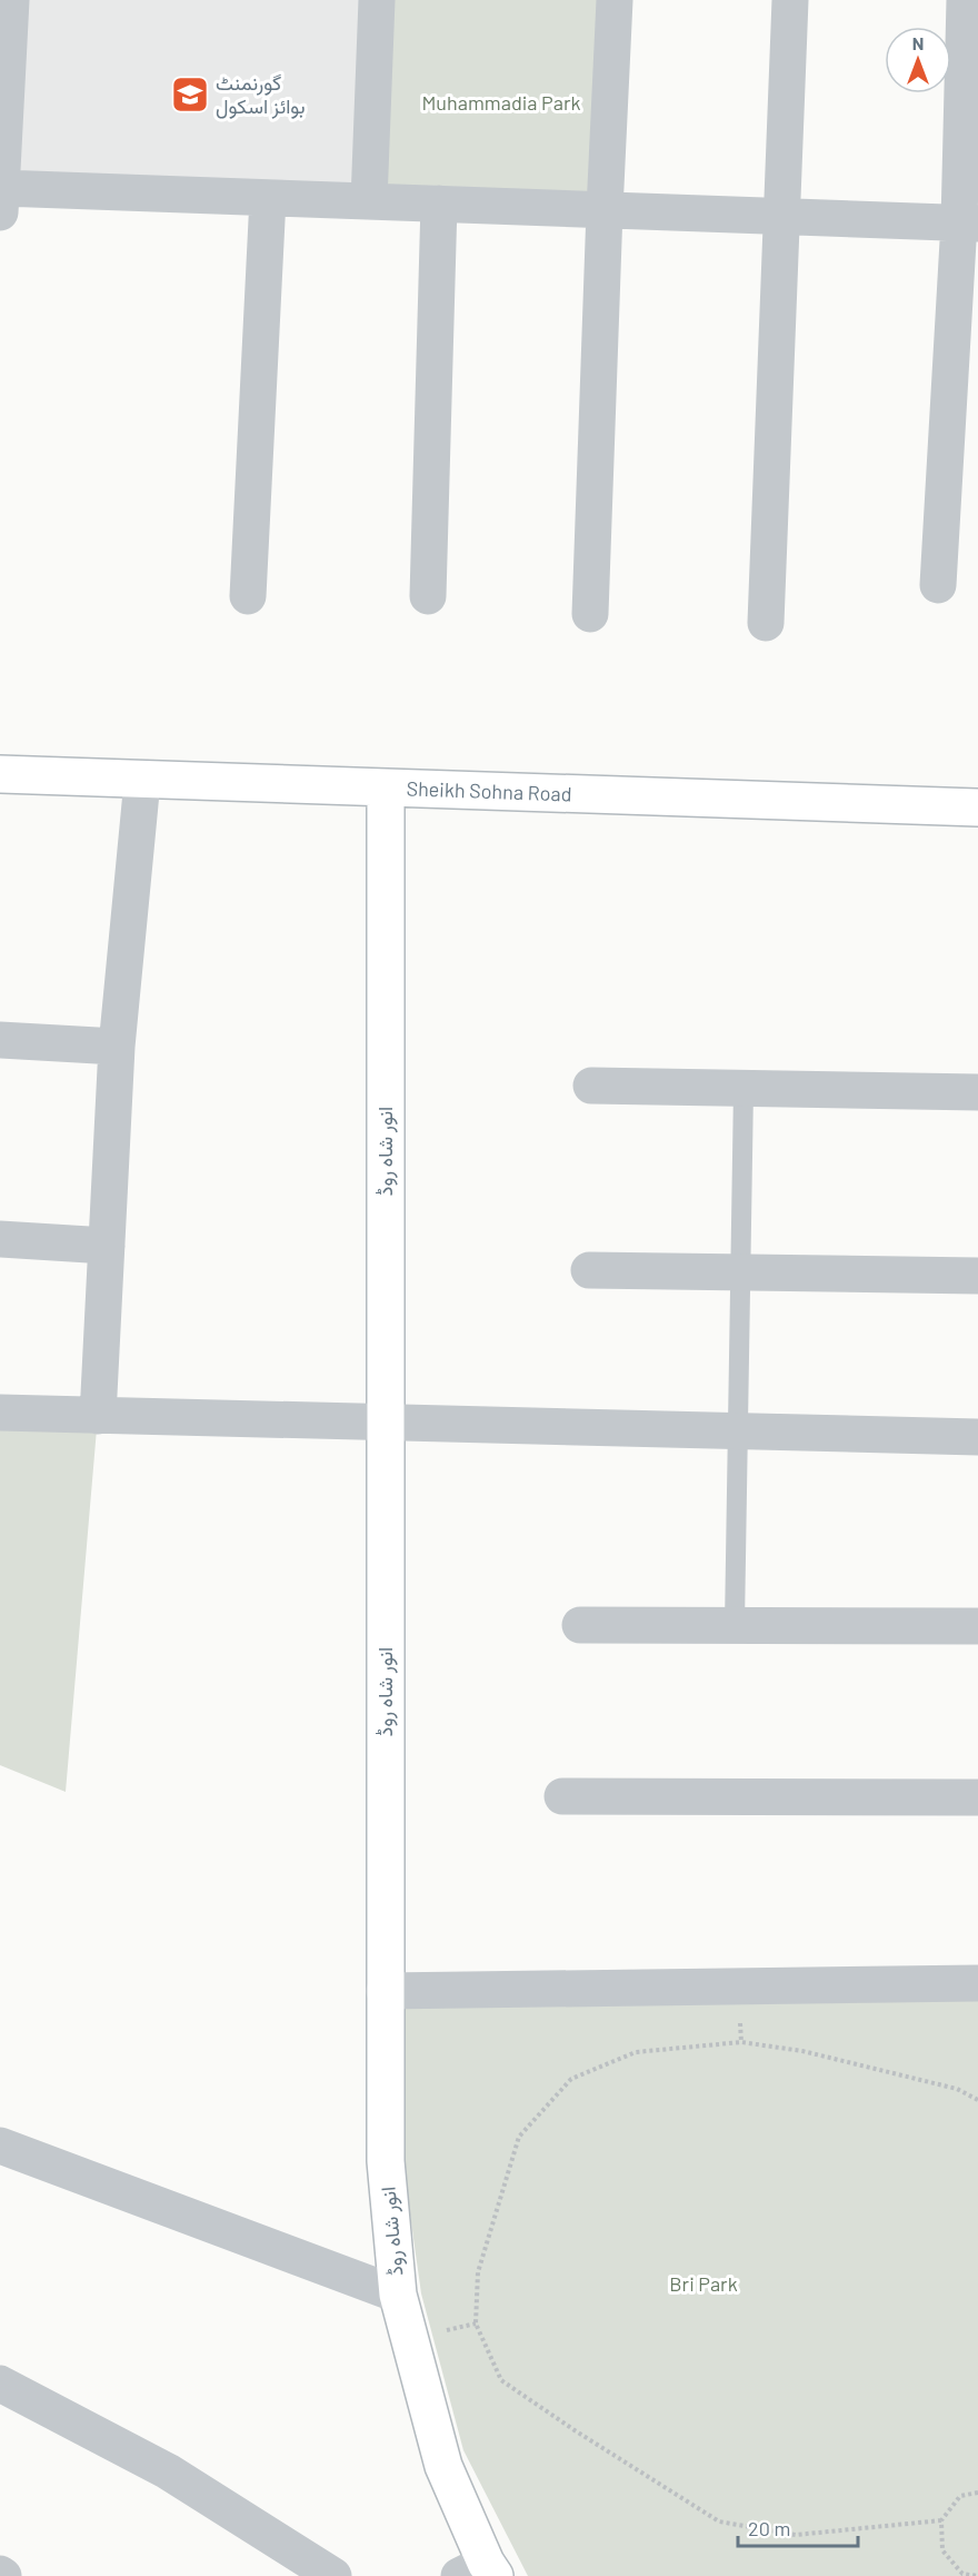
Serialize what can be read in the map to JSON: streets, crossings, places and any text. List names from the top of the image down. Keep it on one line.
{"streets":{"street":["Sheikh Sohna Road","انور شاہ روڈ"]},"crossings":[["Sheikh Sohna Road","انور شاہ روڈ"]],"parks":["Muhammadia Park","Bri Park"],"places":{"school or university":["گورنمنٹ بوائز اسکول"]},"scale_bar":"20 m","north":"top"}
